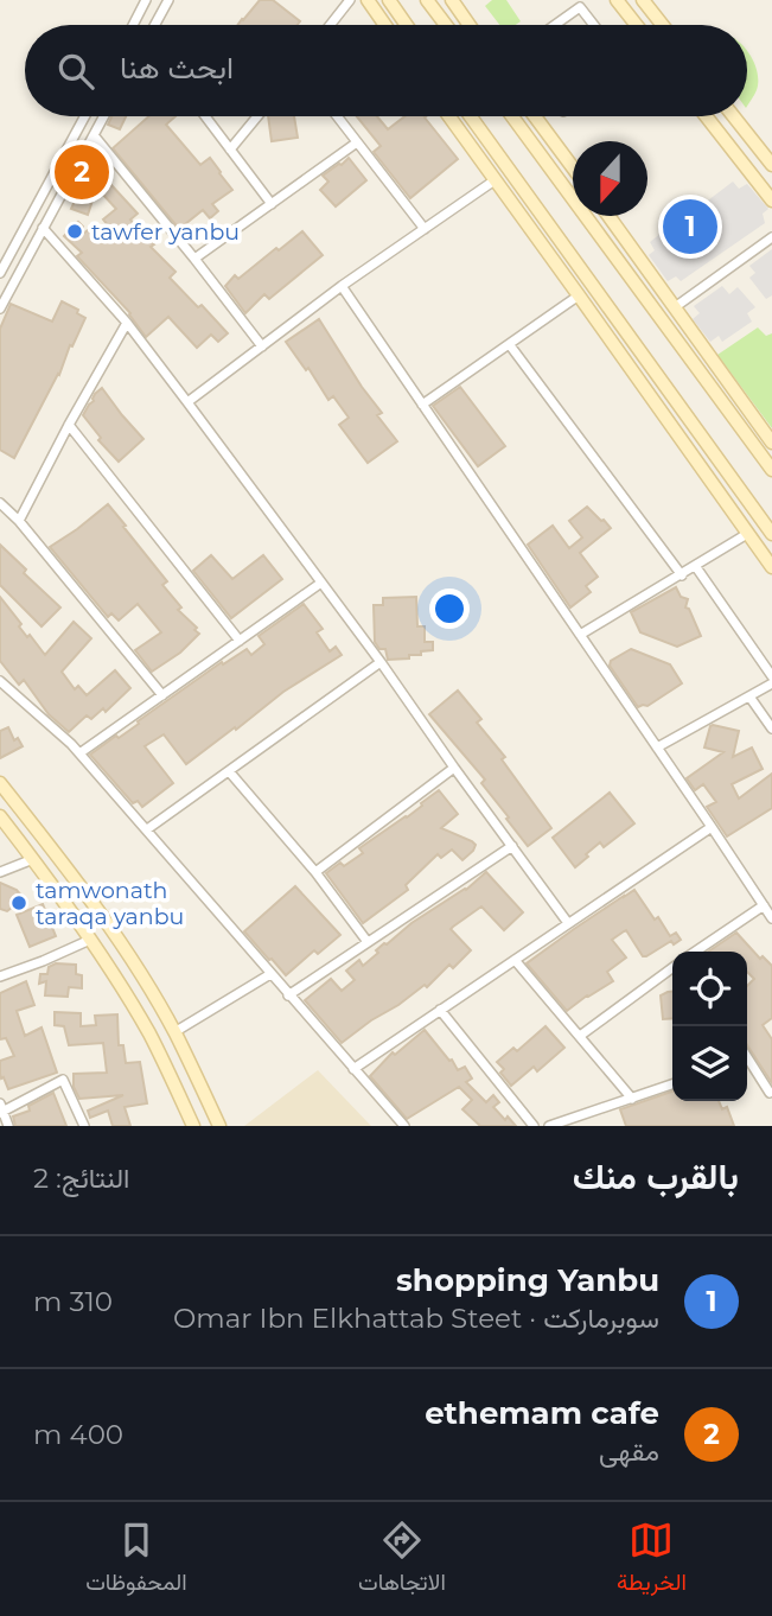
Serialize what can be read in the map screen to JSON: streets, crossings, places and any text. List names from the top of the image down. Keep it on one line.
{"places":["tawfer yanbu","tamwonath taraqa yanbu"],"north":"bottom","page":{"search":"ابحث هنا","pins":["2","1"],"heading":["بالقرب منك","النتائج: 2"],"list":[{"mark":"1","name":"shopping Yanbu","note":"سوبرماركت · Omar Ibn Elkhattab Steet","value":"310 m"},{"mark":"2","name":"ethemam cafe","note":"مقهى","value":"400 m"}],"nav":["الخريطة","الاتجاهات","المحفوظات"]}}
